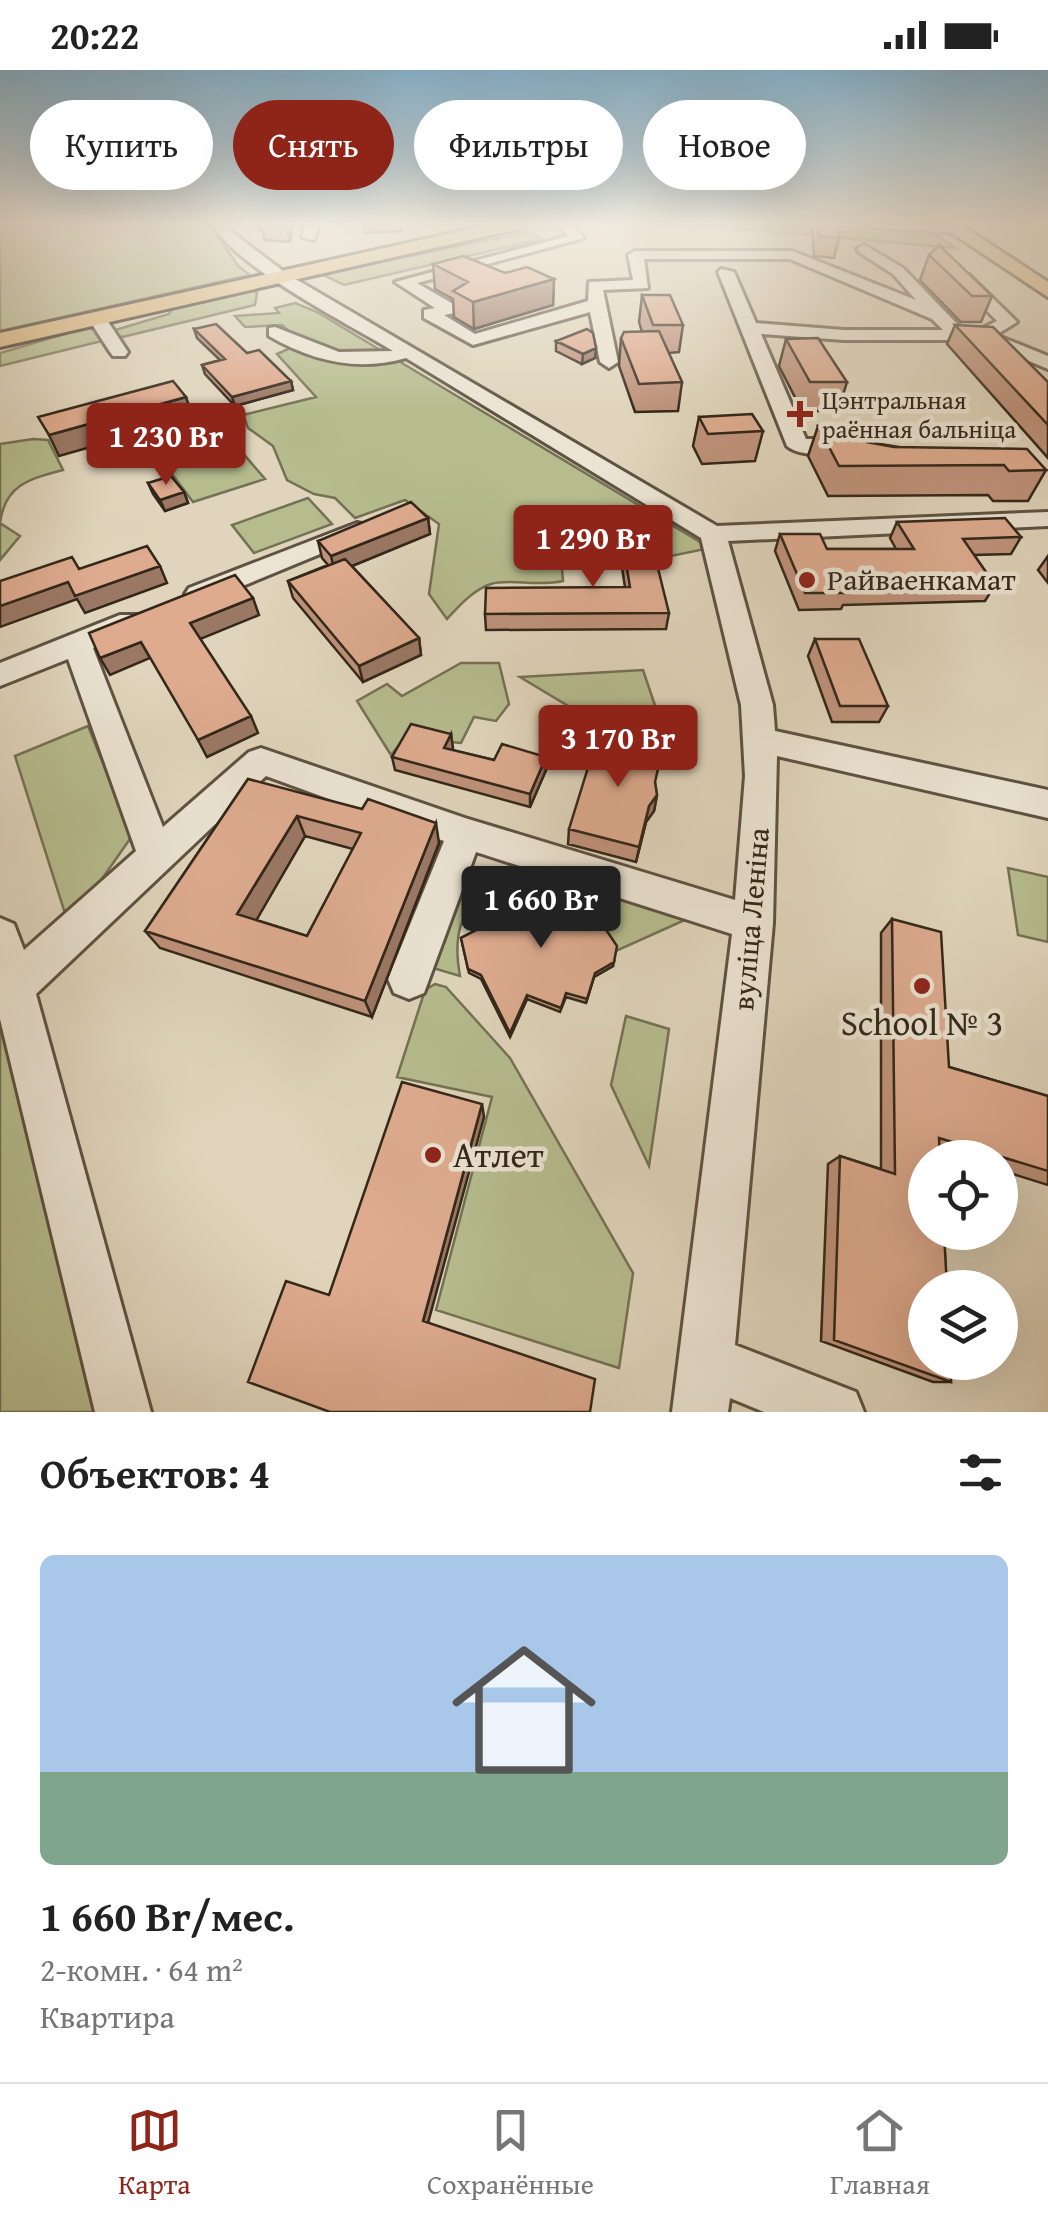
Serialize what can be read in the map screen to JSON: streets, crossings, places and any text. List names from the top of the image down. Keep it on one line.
{"streets":{"street":["вуліца Леніна"]},"places":{"health":["Цэнтральная раённая бальніца"],"other":["Райваенкамат","School № 3","Атлет"]},"page":{"status":"20:22","chip":["Купить","Снять","Фильтры","Новое"],"price":["1 230 Br","1 290 Br","3 170 Br","1 660 Br"],"heading":"Объектов: 4","list":[{"name":"1 660 Br/мес.","note":"2-комн. · 64 m² · Квартира"}],"tabs":["Карта","Сохранённые","Главная"]}}
